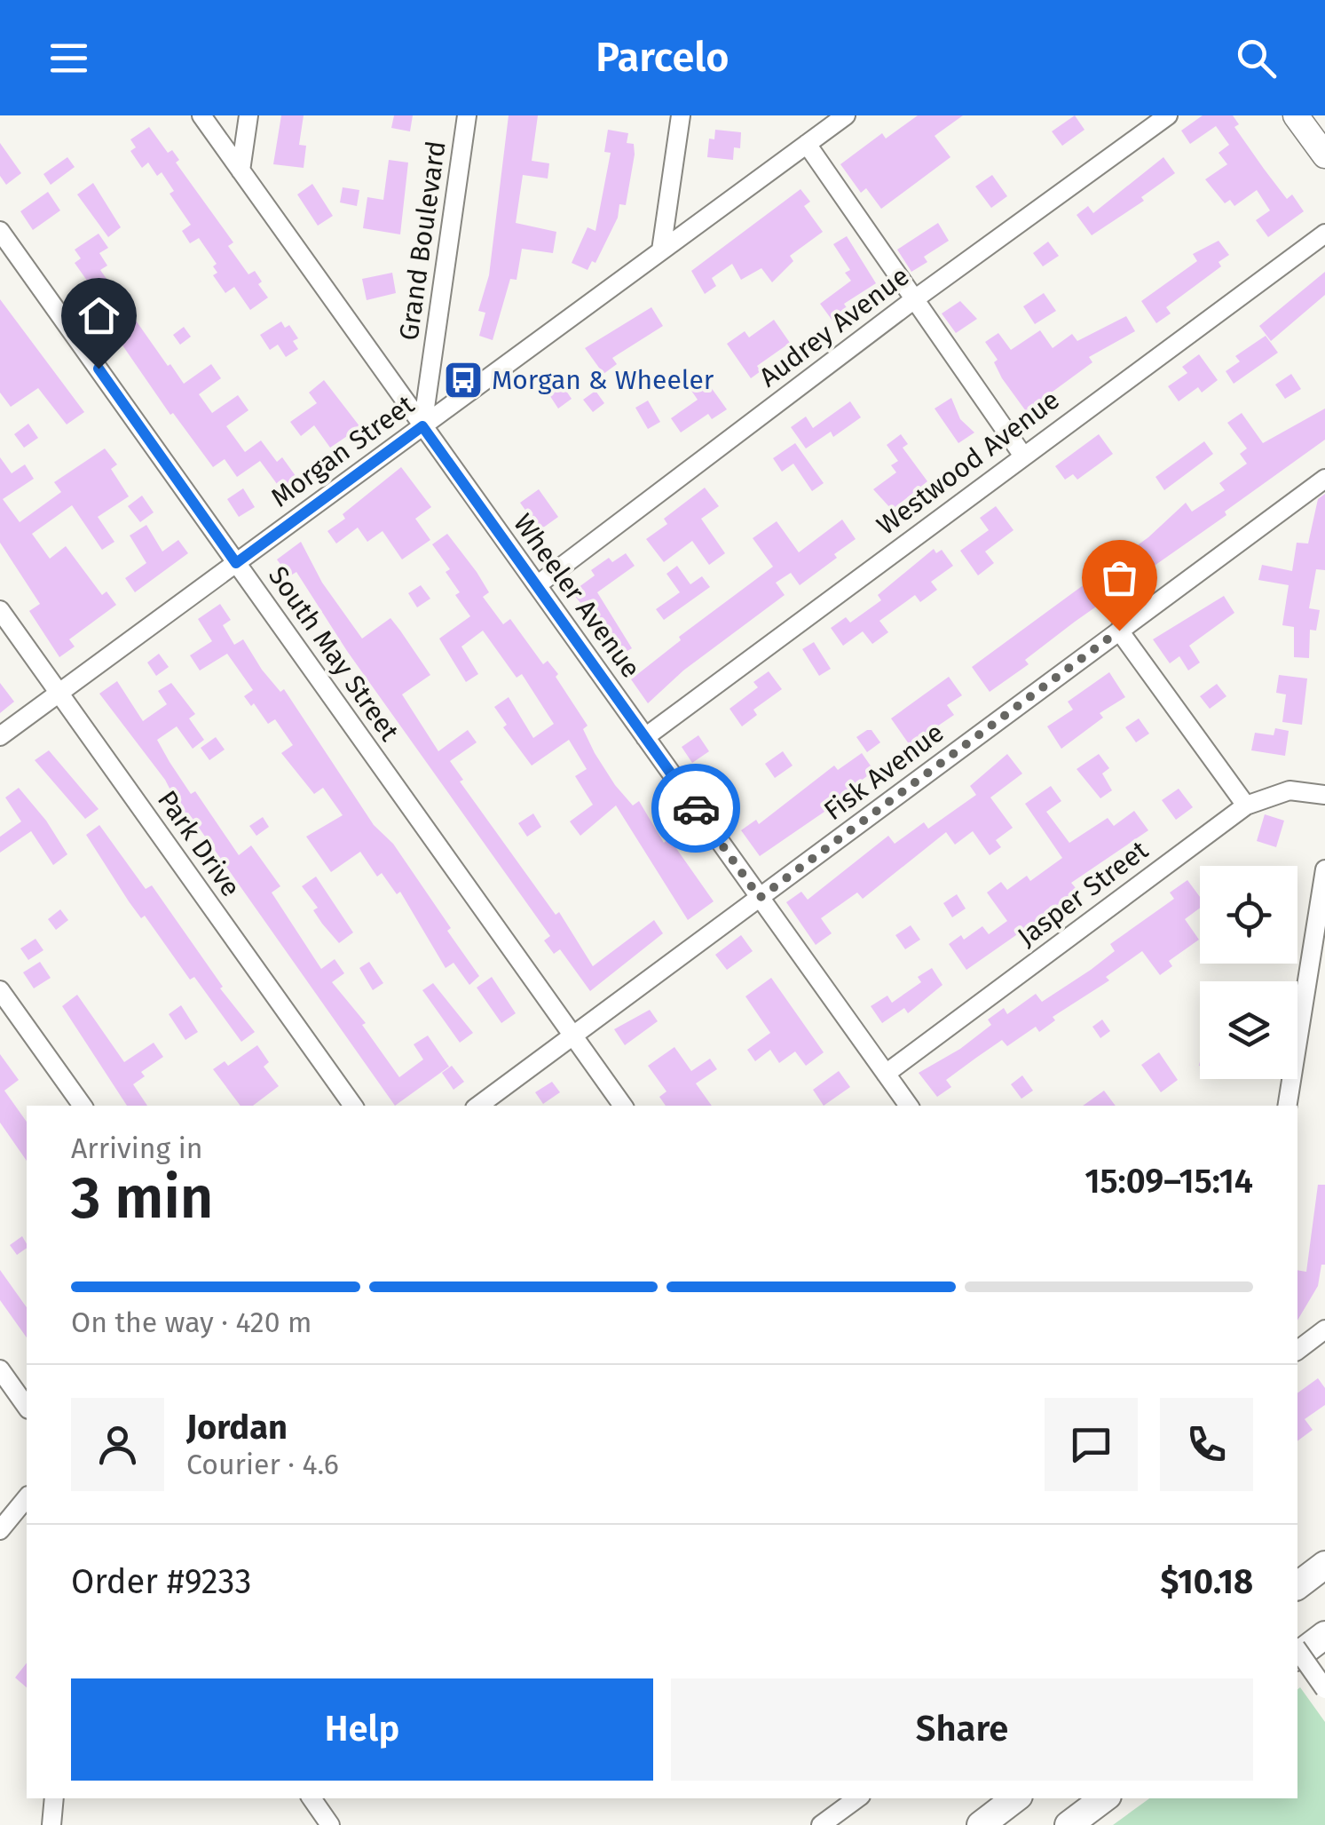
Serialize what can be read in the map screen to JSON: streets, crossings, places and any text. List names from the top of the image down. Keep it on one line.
{"streets":{"street":["Grand Boulevard","Audrey Avenue","Morgan Street","Westwood Avenue","Wheeler Avenue","South May Street","Fisk Avenue","Park Drive","Jasper Street"]},"crossings":[["Grand Boulevard","Morgan Street"],["Grand Boulevard","Wheeler Avenue"],["Audrey Avenue","Wheeler Avenue"],["Morgan Street","Wheeler Avenue"],["Morgan Street","South May Street"],["Morgan Street","Park Drive"],["Westwood Avenue","Wheeler Avenue"],["Wheeler Avenue","Fisk Avenue"],["Wheeler Avenue","Jasper Street"],["South May Street","Fisk Avenue"]],"places":{"bus stop":["Morgan & Wheeler"]},"page":{"header":"Parcelo","heading":["3 min","Arriving in","15:09–15:14"],"panel":["Jordan","Courier · 4.6","Order #9233","$10.18"],"bar":"On the way · 420 m","buttons":["Help","Share"]}}
